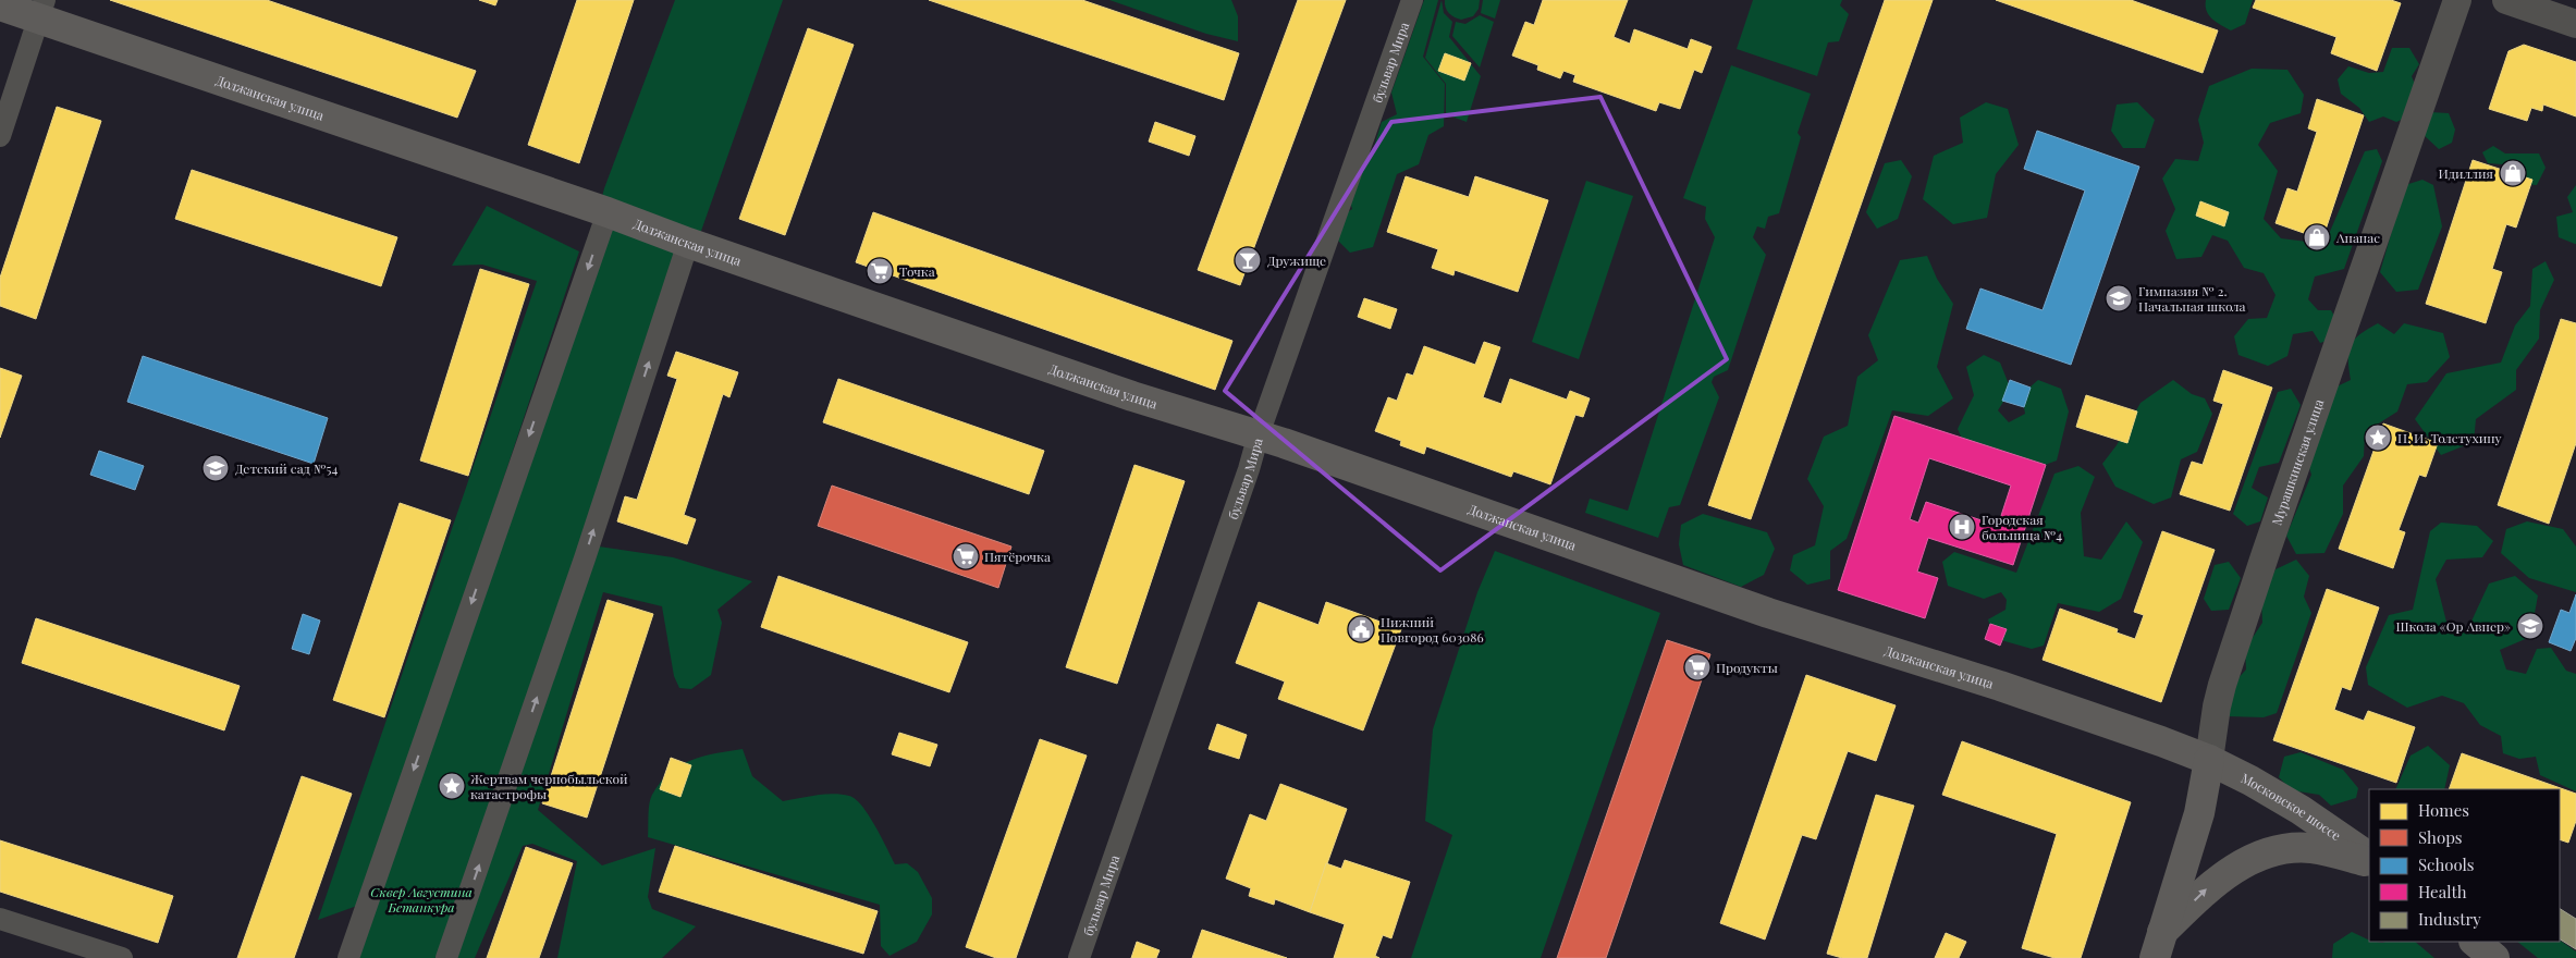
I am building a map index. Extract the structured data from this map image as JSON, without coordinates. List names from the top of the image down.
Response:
{
  "streets": {
    "main road": ["Должанская улица", "Мурашкинская улица", "Московское шоссе"],
    "street": ["бульвар Мира"]
  },
  "crossings": [
    ["бульвар Мира", "Должанская улица"],
    ["Должанская улица", "Мурашкинская улица"],
    ["Должанская улица", "Московское шоссе"],
    ["Мурашкинская улица", "Московское шоссе"]
  ],
  "parks": ["Сквер Августина Бетанкура"],
  "places": {
    "shop": ["Идиллия", "Ананас"],
    "bar": ["Дружище"],
    "supermarket": ["Точка", "Пятёрочка", "Продукты"],
    "school or university": ["Гимназия № 2. Начальная школа", "Детский сад №54", "Школа «Ор Авнер»"],
    "place": ["Н. И. Толстухину", "Жертвам чернобыльской катастрофы"],
    "hospital": ["Городская больница №4"],
    "public building": ["Нижний Новгород 603086"]
  },
  "legend": [
    "Homes",
    "Shops",
    "Schools",
    "Health",
    "Industry"
  ]
}
